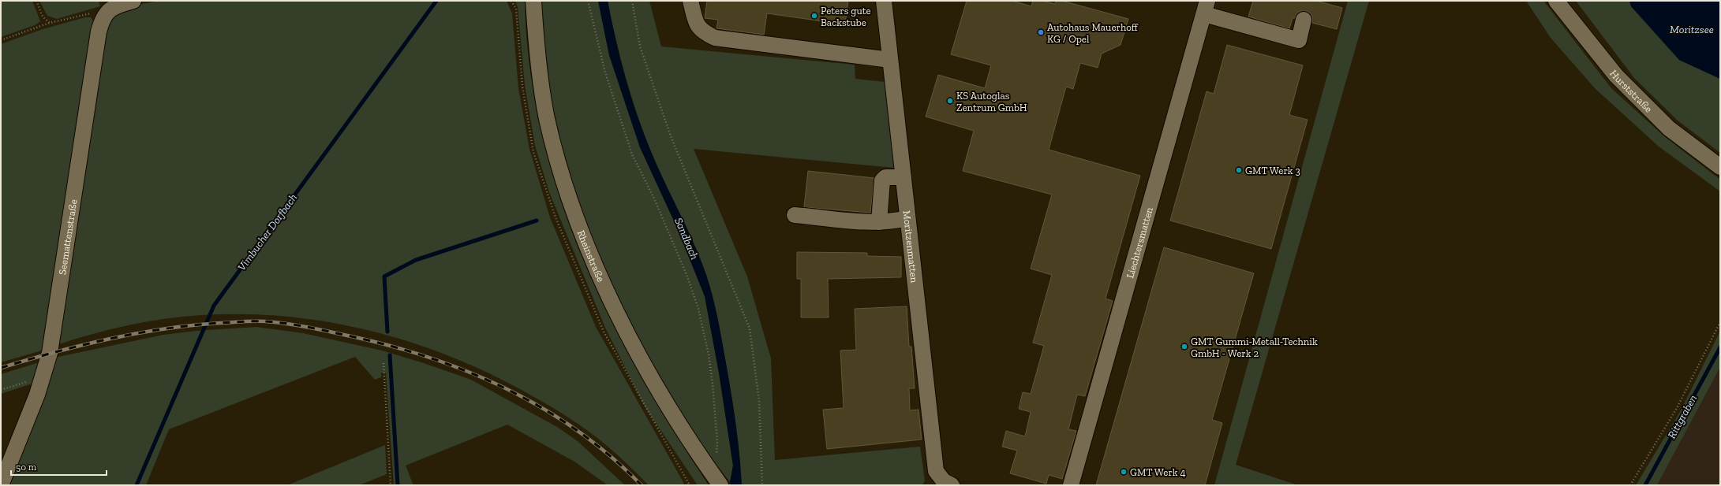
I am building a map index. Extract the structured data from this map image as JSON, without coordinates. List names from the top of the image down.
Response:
{
  "streets": {
    "street": [
      "Hurststraße",
      "Seemattenstraße",
      "Liechtersmatten",
      "Moritzenmatten",
      "Rheinstraße"
    ]
  },
  "water": [
    "Moritzsee",
    "Vimbucher Dorfbach",
    "Sandbach",
    "Rittgraben"
  ],
  "places": [
    "Peters gute Backstube",
    "Autohaus Mauerhoff KG / Opel",
    "KS Autoglas Zentrum GmbH",
    "GMT Werk 3",
    "GMT Gummi-Metall-Technik GmbH - Werk 2",
    "GMT Werk 4"
  ],
  "scale_bar": "50 m"
}
